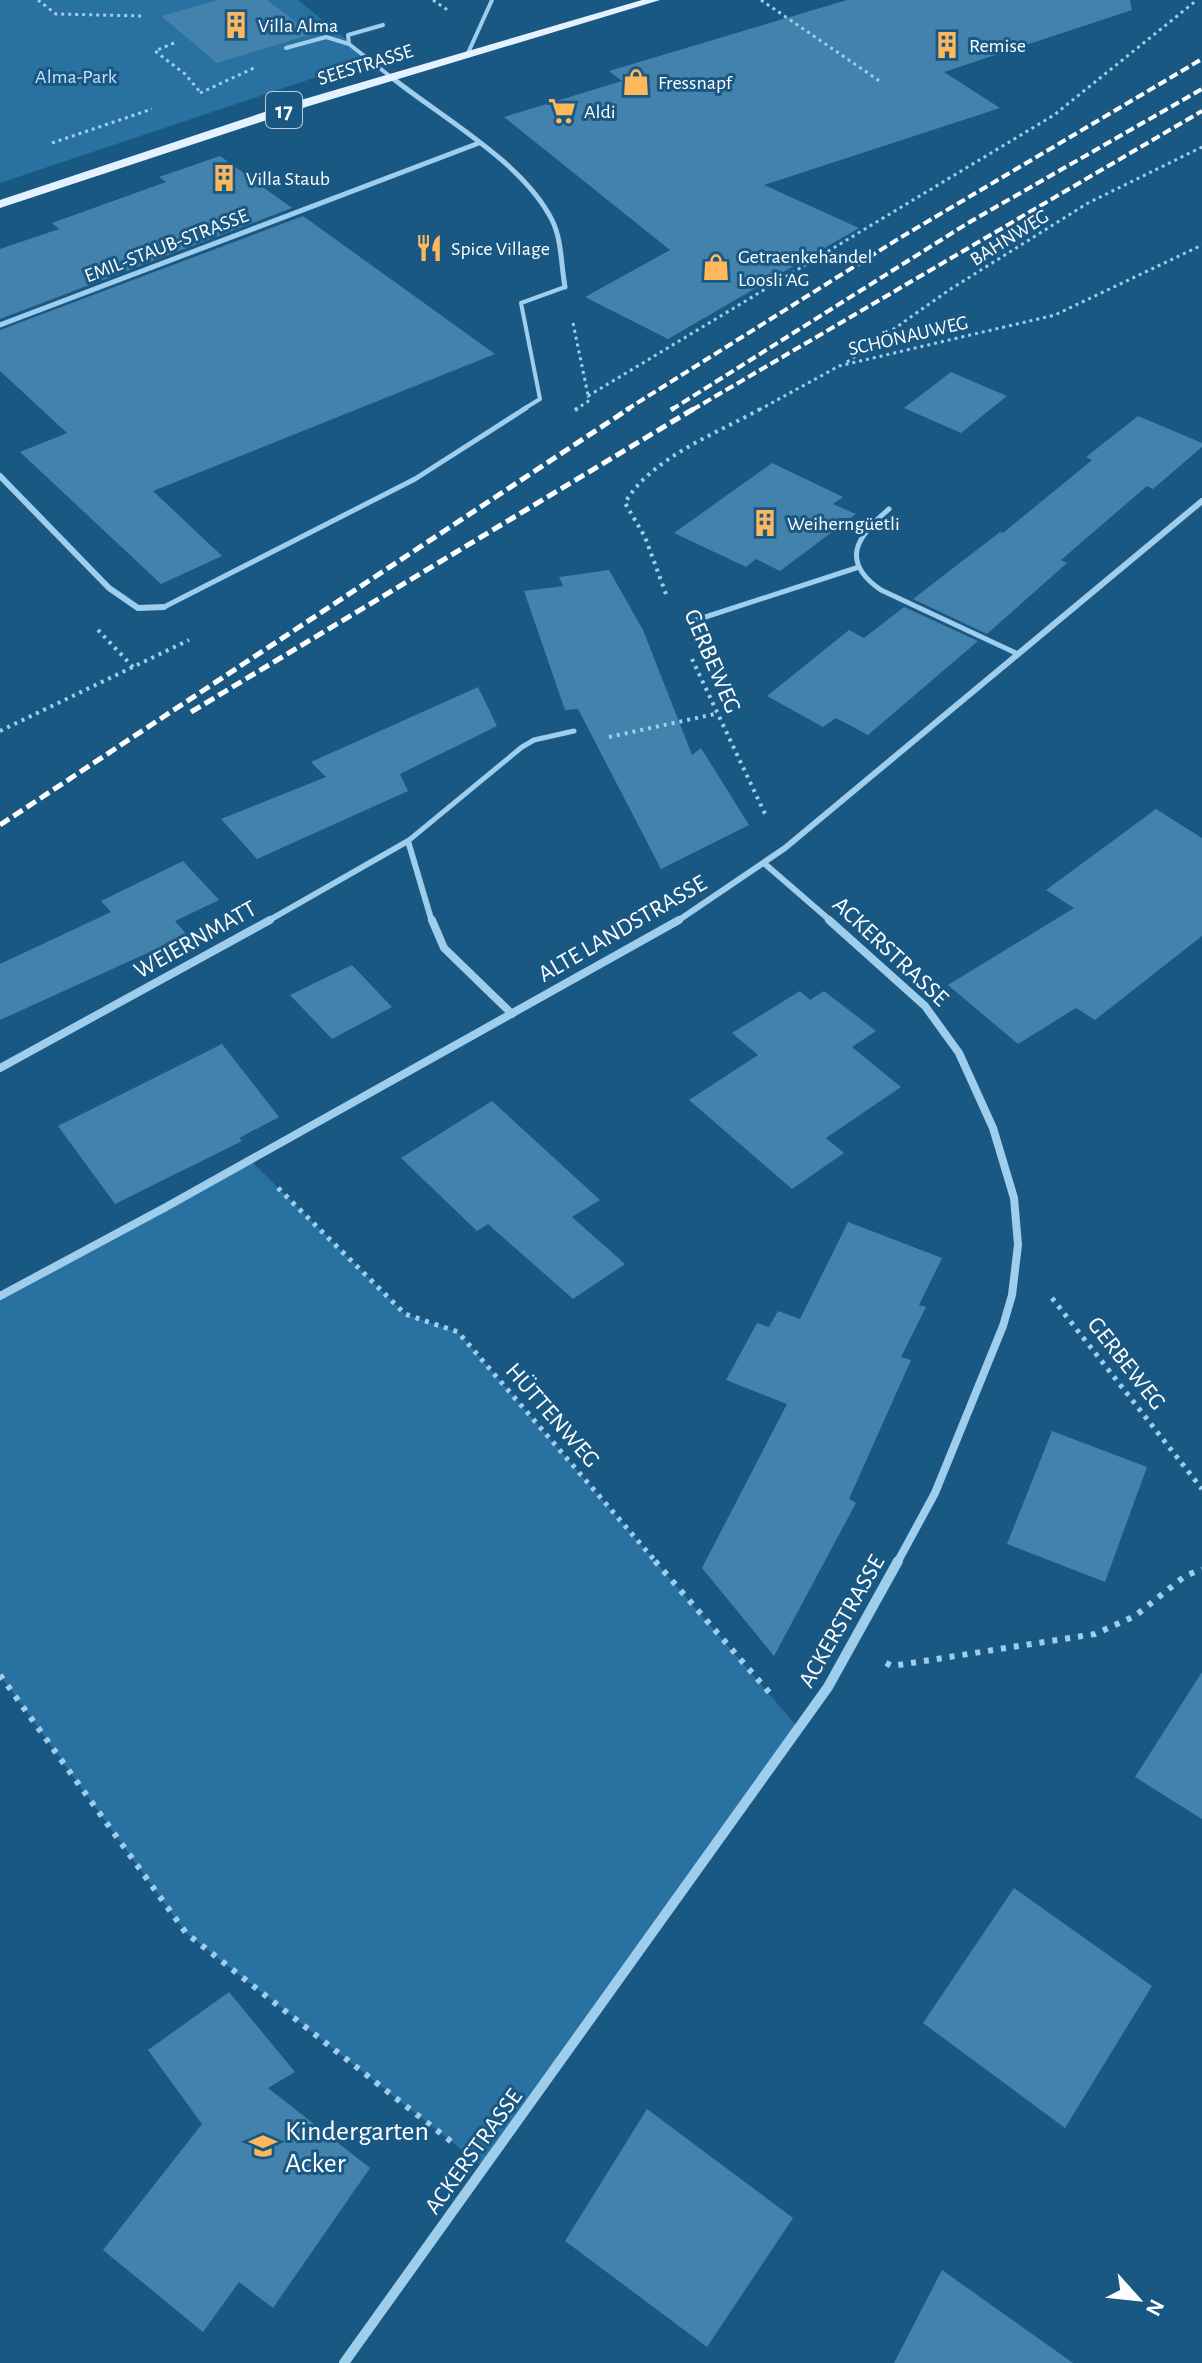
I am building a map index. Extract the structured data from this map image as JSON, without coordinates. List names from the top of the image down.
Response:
{
  "streets": {
    "main road": ["SEESTRASSE", "17"],
    "street": [
      "EMIL-STAUB-STRASSE",
      "ALTE LANDSTRASSE",
      "WEIERNMATT",
      "ACKERSTRASSE"
    ],
    "path": [
      "BAHNWEG",
      "SCHÖNAUWEG",
      "GERBEWEG",
      "HÜTTENWEG"
    ]
  },
  "crossings": [
    ["BAHNWEG", "SCHÖNAUWEG"],
    ["SCHÖNAUWEG", "GERBEWEG"],
    ["GERBEWEG", "ALTE LANDSTRASSE"],
    ["GERBEWEG", "ACKERSTRASSE"],
    ["ALTE LANDSTRASSE", "ACKERSTRASSE"],
    ["ALTE LANDSTRASSE", "HÜTTENWEG"],
    ["ACKERSTRASSE", "HÜTTENWEG"]
  ],
  "parks": ["Alma-Park"],
  "places": {
    "building": [
      "Villa Alma",
      "Remise",
      "Villa Staub",
      "Weiherngüetli"
    ],
    "shop": ["Fressnapf", "Getraenkehandel Loosli AG"],
    "supermarket": ["Aldi"],
    "restaurant": ["Spice Village"],
    "school or university": ["Kindergarten Acker"]
  },
  "north": "bottom right"
}
